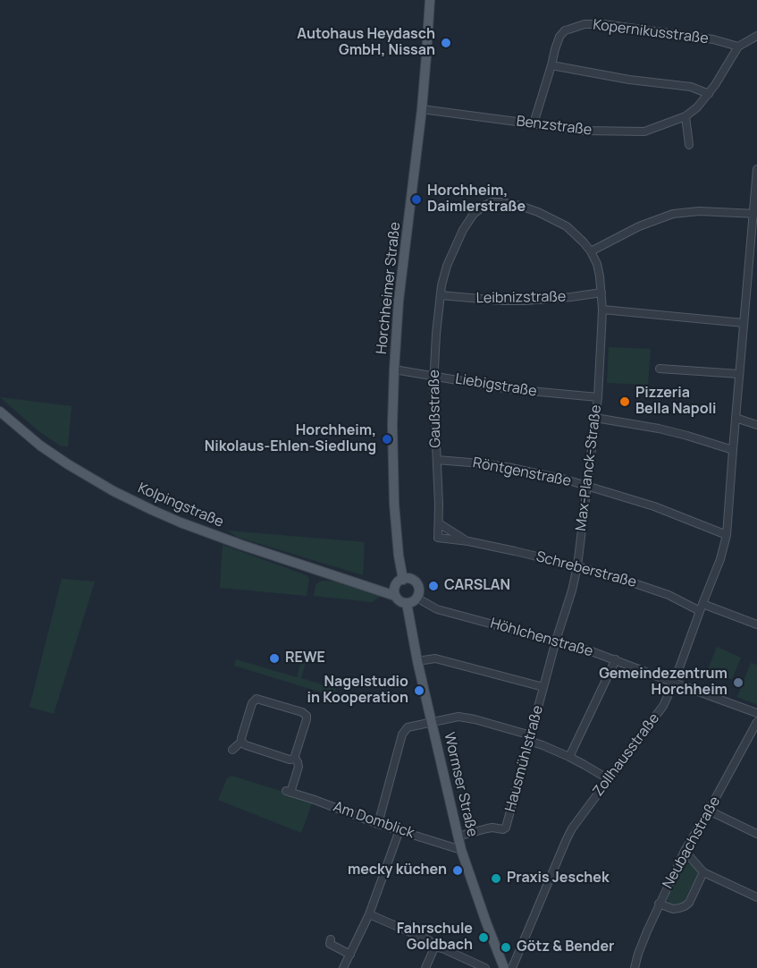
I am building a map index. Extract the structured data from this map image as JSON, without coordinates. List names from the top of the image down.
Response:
{
  "streets": {
    "main road": ["Horchheimer Straße", "Kolpingstraße", "Wormser Straße"],
    "street": [
      "Kopernikusstraße",
      "Benzstraße",
      "Leibnizstraße",
      "Liebigstraße",
      "Gaußstraße",
      "Max-Planck-Straße",
      "Röntgenstraße",
      "Schreberstraße",
      "Höhlchenstraße",
      "Zollhausstraße",
      "Hausmühlstraße",
      "Am Domblick",
      "Neubachstraße"
    ]
  },
  "crossings": [
    ["Kopernikusstraße", "Benzstraße"],
    ["Benzstraße", "Horchheimer Straße"],
    ["Horchheimer Straße", "Liebigstraße"],
    ["Horchheimer Straße", "Kolpingstraße"],
    ["Horchheimer Straße", "Höhlchenstraße"],
    ["Horchheimer Straße", "Wormser Straße"],
    ["Leibnizstraße", "Gaußstraße"],
    ["Leibnizstraße", "Max-Planck-Straße"],
    ["Liebigstraße", "Gaußstraße"],
    ["Liebigstraße", "Max-Planck-Straße"],
    ["Gaußstraße", "Max-Planck-Straße"],
    ["Gaußstraße", "Röntgenstraße"],
    ["Gaußstraße", "Schreberstraße"],
    ["Max-Planck-Straße", "Röntgenstraße"],
    ["Max-Planck-Straße", "Schreberstraße"],
    ["Max-Planck-Straße", "Höhlchenstraße"],
    ["Max-Planck-Straße", "Hausmühlstraße"],
    ["Röntgenstraße", "Zollhausstraße"],
    ["Kolpingstraße", "Höhlchenstraße"],
    ["Kolpingstraße", "Wormser Straße"],
    ["Schreberstraße", "Zollhausstraße"],
    ["Höhlchenstraße", "Zollhausstraße"],
    ["Höhlchenstraße", "Hausmühlstraße"],
    ["Höhlchenstraße", "Wormser Straße"],
    ["Hausmühlstraße", "Wormser Straße"],
    ["Wormser Straße", "Am Domblick"]
  ],
  "places": [
    "Autohaus Heydasch GmbH, Nissan",
    "Horchheim, Daimlerstraße",
    "Pizzeria Bella Napoli",
    "Horchheim, Nikolaus-Ehlen-Siedlung",
    "CARSLAN",
    "REWE",
    "Gemeindezentrum Horchheim",
    "Nagelstudio in Kooperation",
    "mecky küchen",
    "Praxis Jeschek",
    "Fahrschule Goldbach",
    "Götz & Bender"
  ]
}
